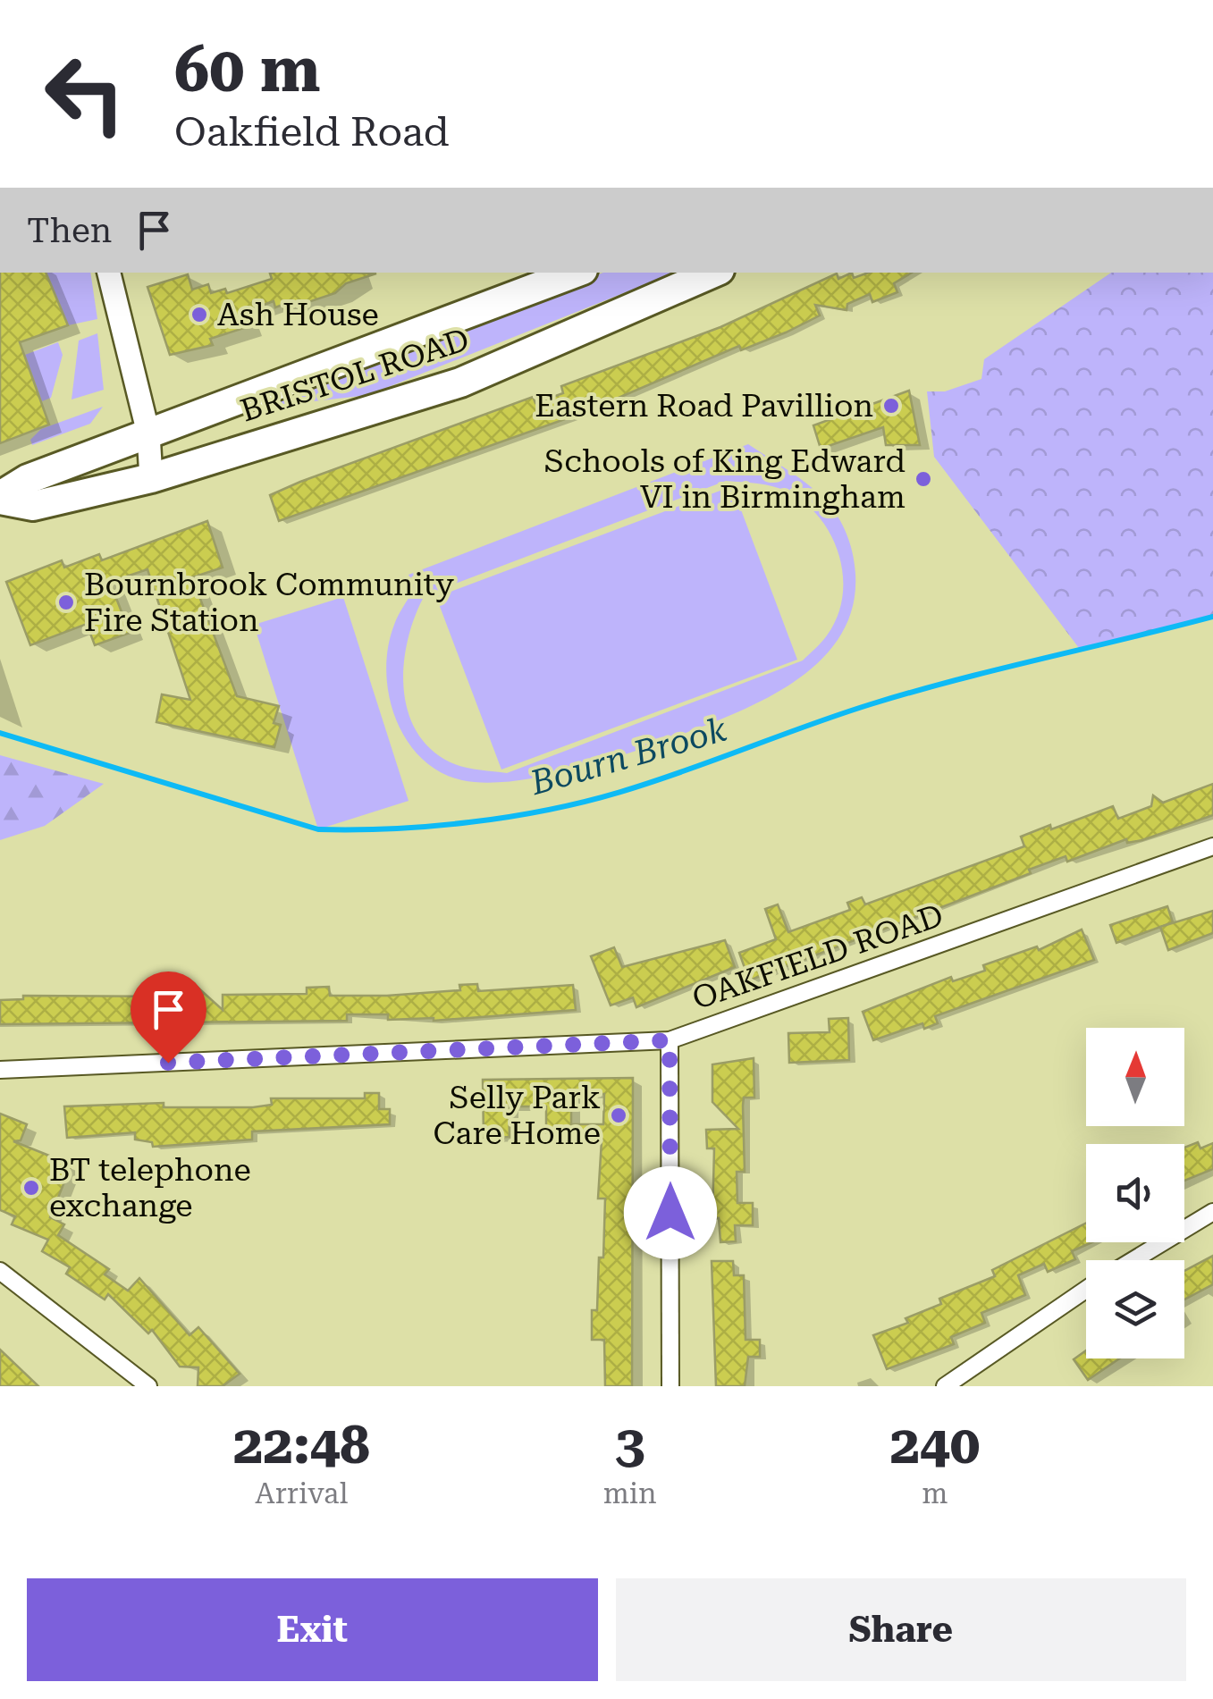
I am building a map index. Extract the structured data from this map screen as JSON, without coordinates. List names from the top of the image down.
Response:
{
  "streets": {
    "highway": ["BRISTOL ROAD"],
    "street": ["OAKFIELD ROAD"]
  },
  "water": ["Bourn Brook"],
  "places": [
    "Ash House",
    "Eastern Road Pavillion",
    "Schools of King Edward VI in Birmingham",
    "Bournbrook Community Fire Station",
    "Selly Park Care Home",
    "BT telephone exchange"
  ],
  "north": "top",
  "page": {
    "turn": ["60 m", "Oakfield Road"],
    "then": "Then",
    "eta": [
      "22:48",
      "Arrival",
      "3",
      "min",
      "240",
      "m"
    ],
    "buttons": ["Exit", "Share"]
  }
}
